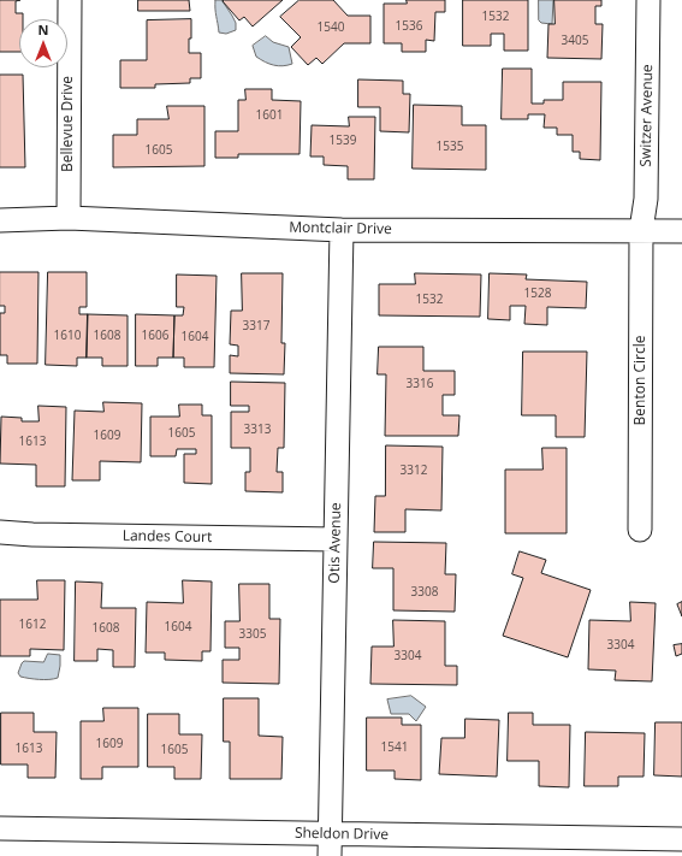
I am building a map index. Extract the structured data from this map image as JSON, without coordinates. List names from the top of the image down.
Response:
{
  "streets": {
    "street": [
      "Switzer Avenue",
      "Bellevue Drive",
      "Montclair Drive",
      "Benton Circle",
      "Landes Court",
      "Otis Avenue",
      "Sheldon Drive"
    ]
  },
  "crossings": [
    ["Switzer Avenue", "Montclair Drive"],
    ["Switzer Avenue", "Benton Circle"],
    ["Bellevue Drive", "Montclair Drive"],
    ["Montclair Drive", "Benton Circle"],
    ["Montclair Drive", "Otis Avenue"],
    ["Landes Court", "Otis Avenue"],
    ["Otis Avenue", "Sheldon Drive"]
  ],
  "house_numbers": [
    "1532",
    "1536",
    "1540",
    "3405",
    "1601",
    "1539",
    "1535",
    "1605",
    "1528",
    "1532",
    "3317",
    "1610",
    "1608",
    "1606",
    "1604",
    "3316",
    "3313",
    "1605",
    "1609",
    "1613",
    "3312",
    "3308",
    "1612",
    "1604",
    "1608",
    "3305",
    "3304",
    "3304",
    "1609",
    "1541",
    "1613",
    "1605"
  ],
  "north": "top"
}
